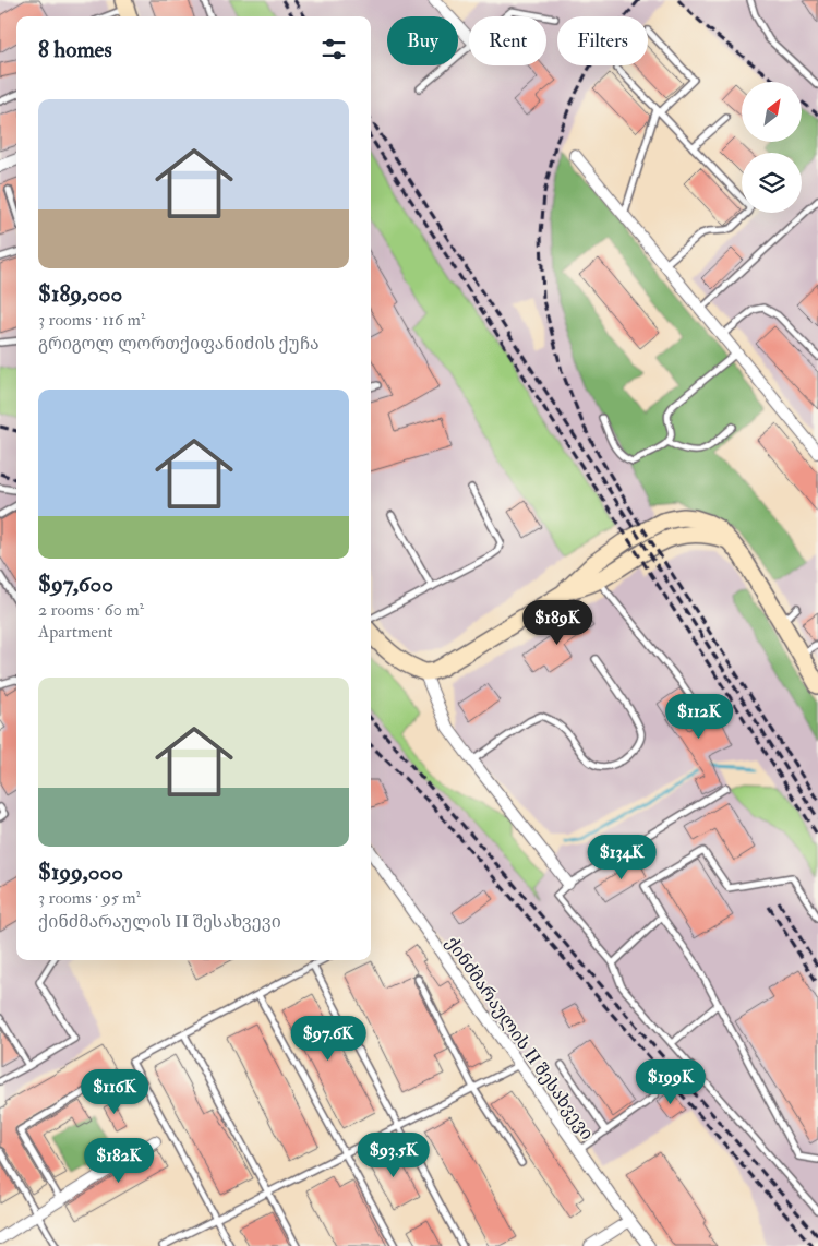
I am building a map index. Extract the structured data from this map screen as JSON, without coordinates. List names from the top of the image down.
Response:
{
  "streets": {
    "street": ["ქინძმარაულის II შესახვევი"]
  },
  "north": "top right",
  "page": {
    "chip": ["Buy", "Rent", "Filters"],
    "heading": "8 homes",
    "list": [
      {
        "name": "$189,000",
        "note": "3 rooms · 116 m² · გრიგოლ ლორთქიფანიძის ქუჩა"
      },
      {
        "name": "$97,600",
        "note": "2 rooms · 60 m² · Apartment"
      },
      {
        "name": "$199,000",
        "note": "3 rooms · 95 m² · ქინძმარაულის II შესახვევი"
      }
    ],
    "price": [
      "$189K",
      "$112K",
      "$134K",
      "$97.6K",
      "$199K",
      "$116K",
      "$93.5K",
      "$182K"
    ]
  }
}
